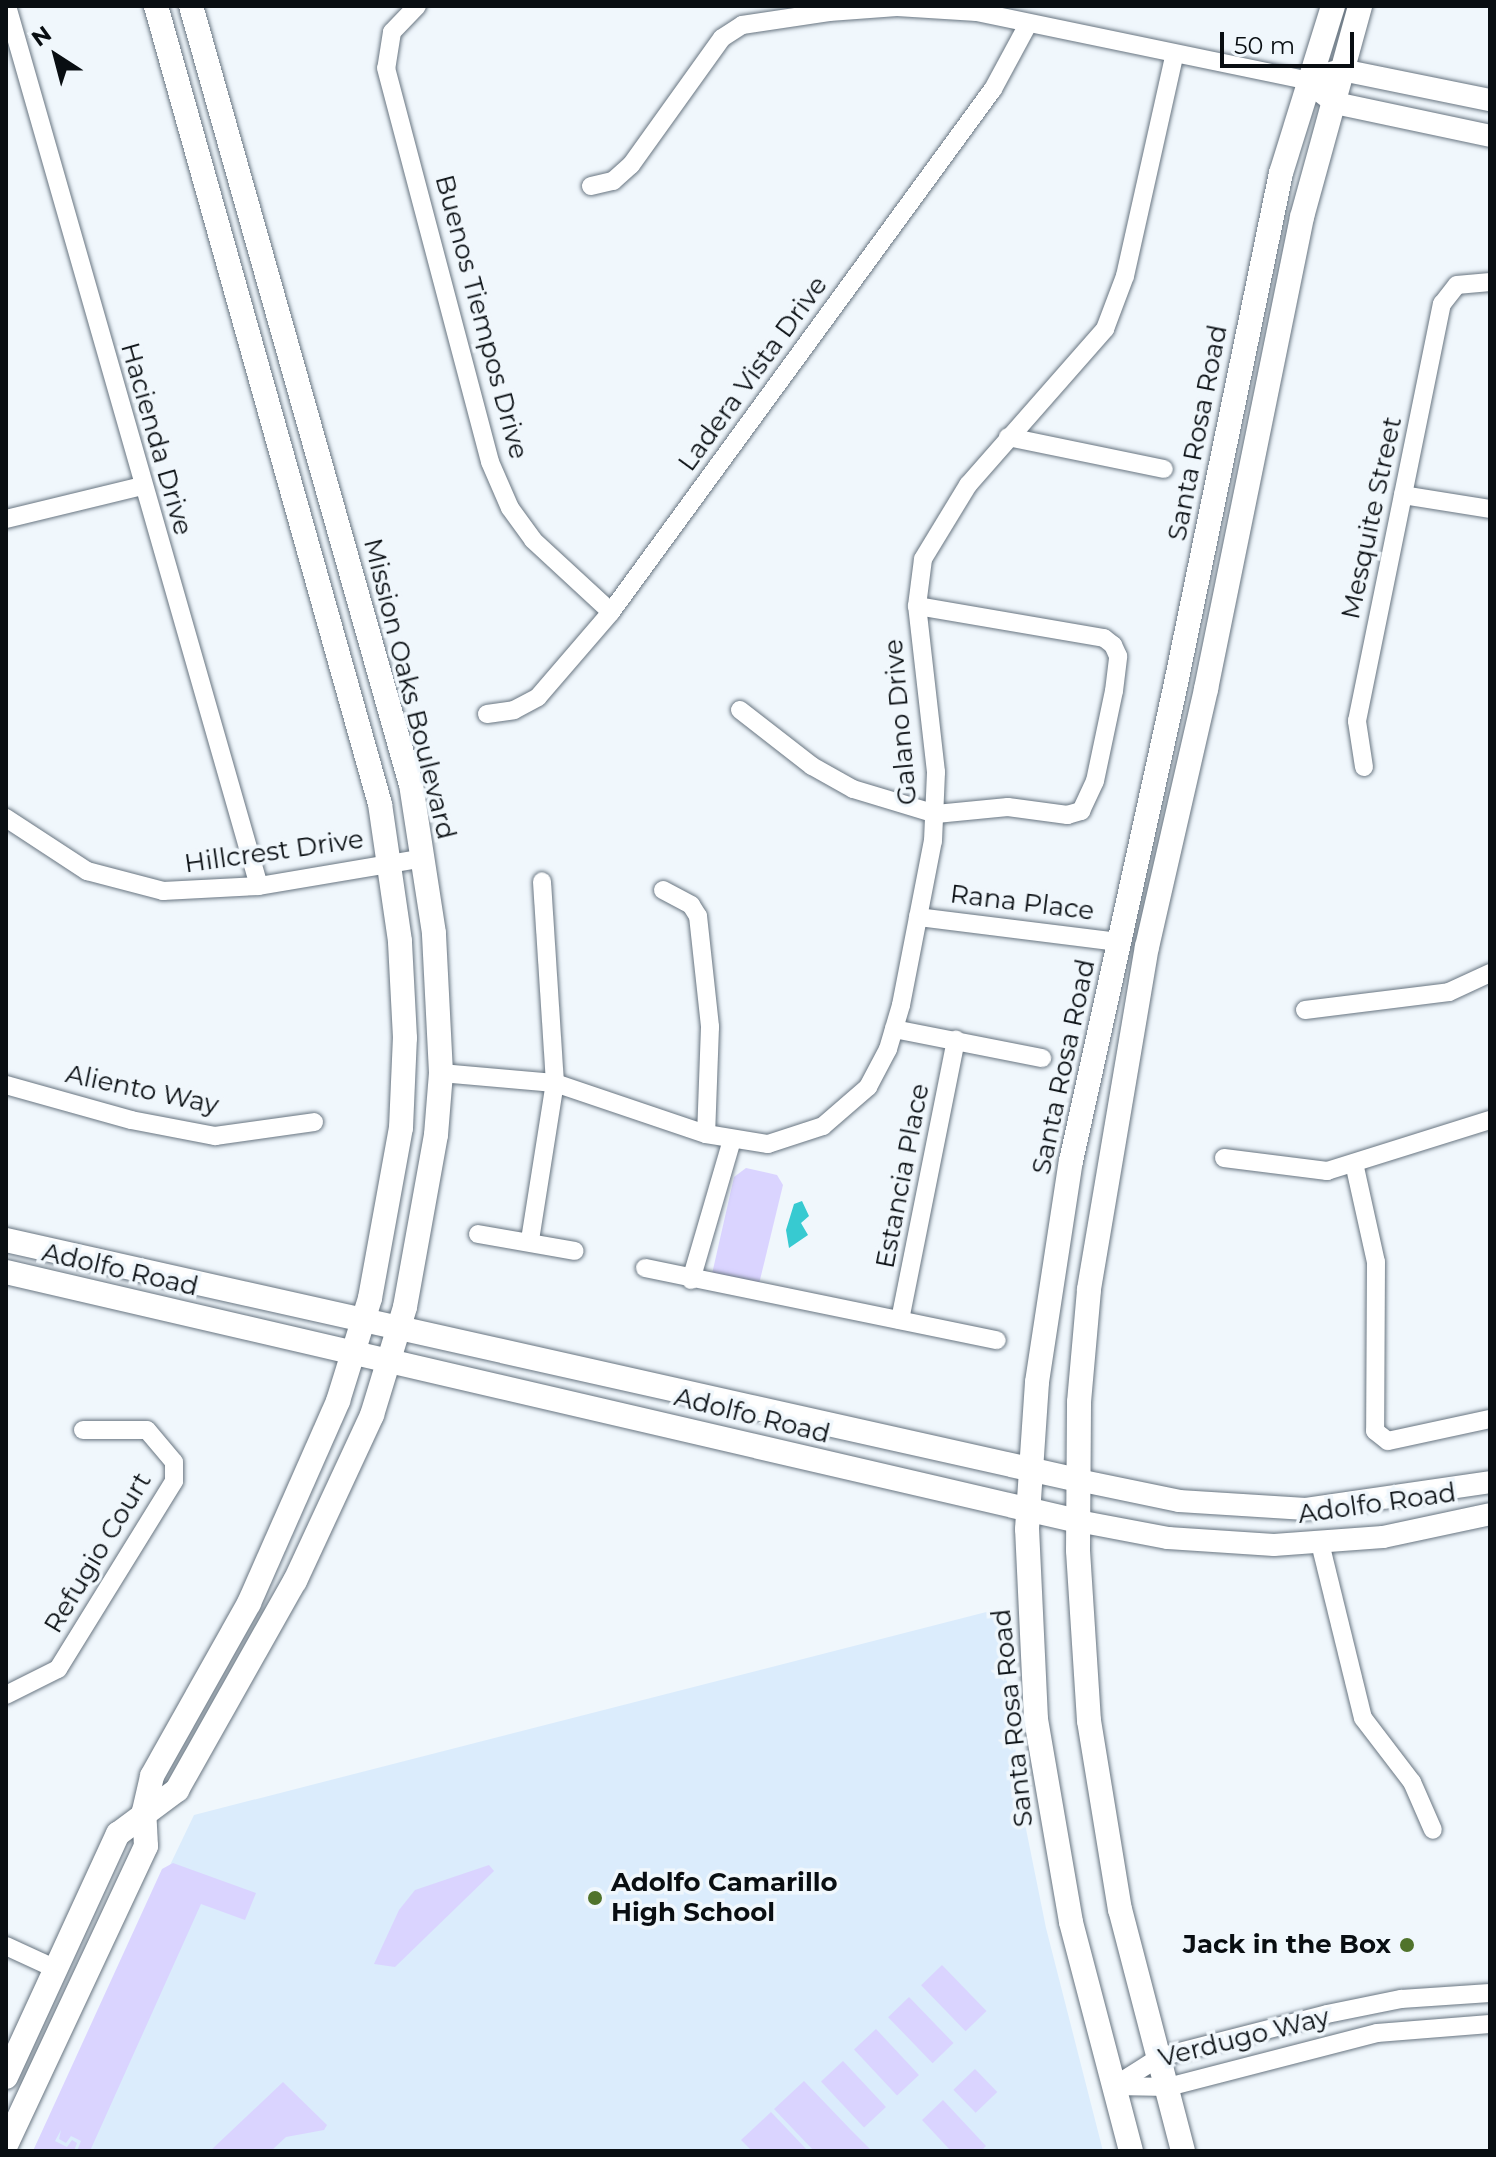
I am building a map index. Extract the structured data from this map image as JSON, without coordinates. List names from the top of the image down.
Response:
{
  "streets": {
    "main road": ["Santa Rosa Road", "Mission Oaks Boulevard", "Adolfo Road"],
    "street": [
      "Buenos Tiempos Drive",
      "Ladera Vista Drive",
      "Hacienda Drive",
      "Mesquite Street",
      "Galano Drive",
      "Hillcrest Drive",
      "Rana Place",
      "Aliento Way",
      "Estancia Place",
      "Refugio Court",
      "Verdugo Way"
    ]
  },
  "crossings": [
    ["Buenos Tiempos Drive", "Ladera Vista Drive"],
    ["Santa Rosa Road", "Rana Place"],
    ["Santa Rosa Road", "Adolfo Road"],
    ["Santa Rosa Road", "Verdugo Way"],
    ["Hacienda Drive", "Hillcrest Drive"],
    ["Mission Oaks Boulevard", "Galano Drive"],
    ["Mission Oaks Boulevard", "Hillcrest Drive"],
    ["Mission Oaks Boulevard", "Adolfo Road"],
    ["Galano Drive", "Rana Place"]
  ],
  "places": ["Adolfo Camarillo High School", "Jack in the Box"],
  "scale_bar": "50 m",
  "north": "top left"
}
